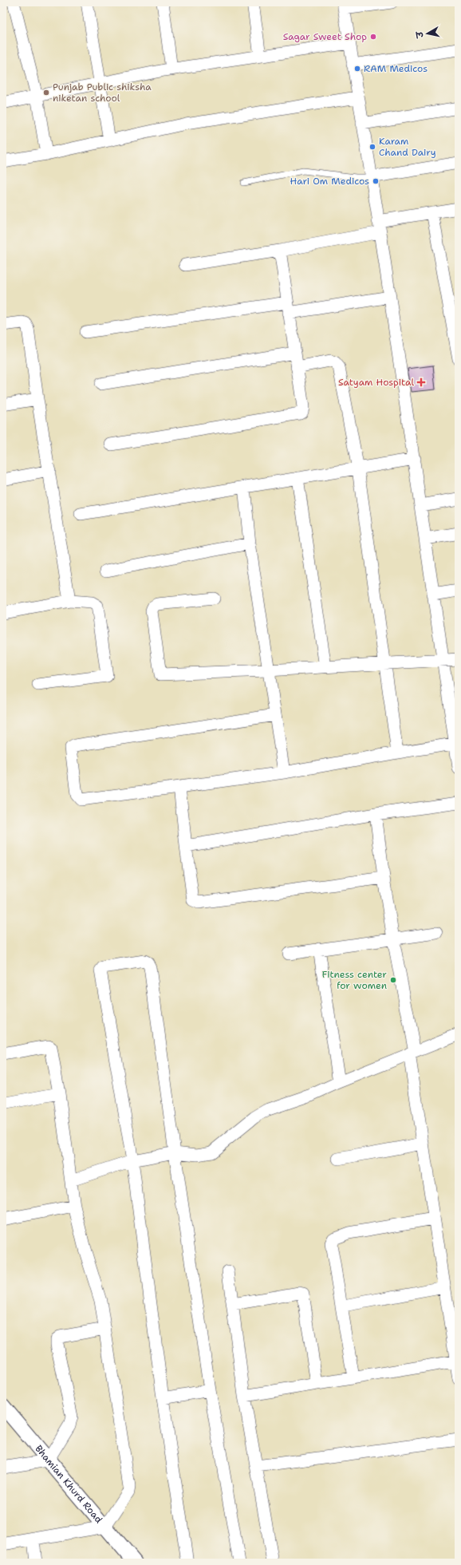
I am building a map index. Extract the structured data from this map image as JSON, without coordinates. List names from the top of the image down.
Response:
{
  "streets": {
    "street": ["Bhamian Khurd Road"]
  },
  "places": {
    "other": [
      "Sagar Sweet Shop",
      "RAM Medicos",
      "Punjab Public shiksha niketan school",
      "Karam Chand Dairy",
      "Hari Om Medicos",
      "Fitness center for women"
    ],
    "health": ["Satyam Hospital"]
  },
  "north": "left"
}
